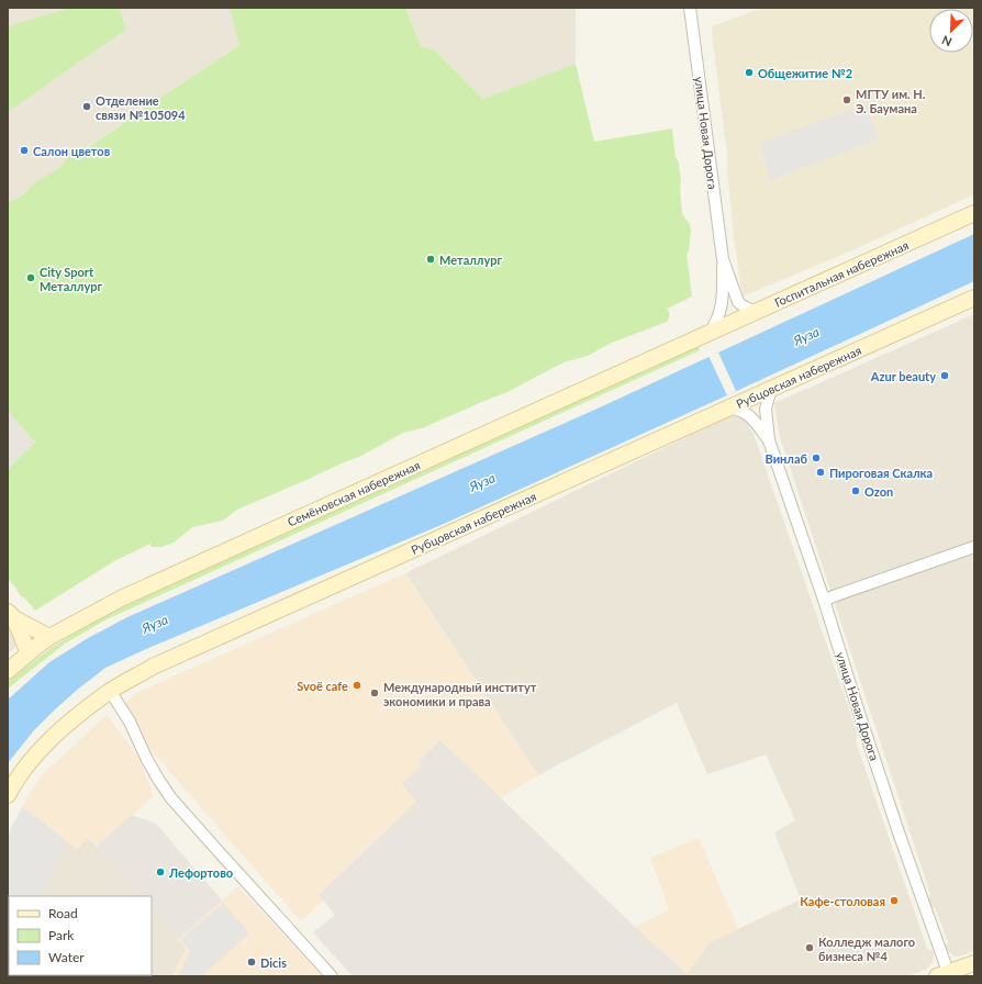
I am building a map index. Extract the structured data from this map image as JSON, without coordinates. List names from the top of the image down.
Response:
{
  "streets": {
    "main road": ["Госпитальная набережная", "Рубцовская набережная", "Семёновская набережная"],
    "street": ["улица Новая Дорога"]
  },
  "crossings": [
    ["улица Новая Дорога", "Госпитальная набережная"],
    ["улица Новая Дорога", "Рубцовская набережная"],
    ["улица Новая Дорога", "Семёновская набережная"],
    ["Госпитальная набережная", "Семёновская набережная"]
  ],
  "water": ["Яуза"],
  "places": [
    "Общежитие №2",
    "МГТУ им. Н. Э. Баумана",
    "Отделение связи №105094",
    "Салон цветов",
    "Металлург",
    "City Sport Металлург",
    "Azur beauty",
    "Винлаб",
    "Пироговая Скалка",
    "Ozon",
    "Svoё cafe",
    "Международный институт экономики и права",
    "Лефортово",
    "Кафе-столовая",
    "Колледж малого бизнеса №4",
    "Dicis"
  ],
  "legend": ["Road", "Park", "Water"],
  "north": "bottom left"
}
